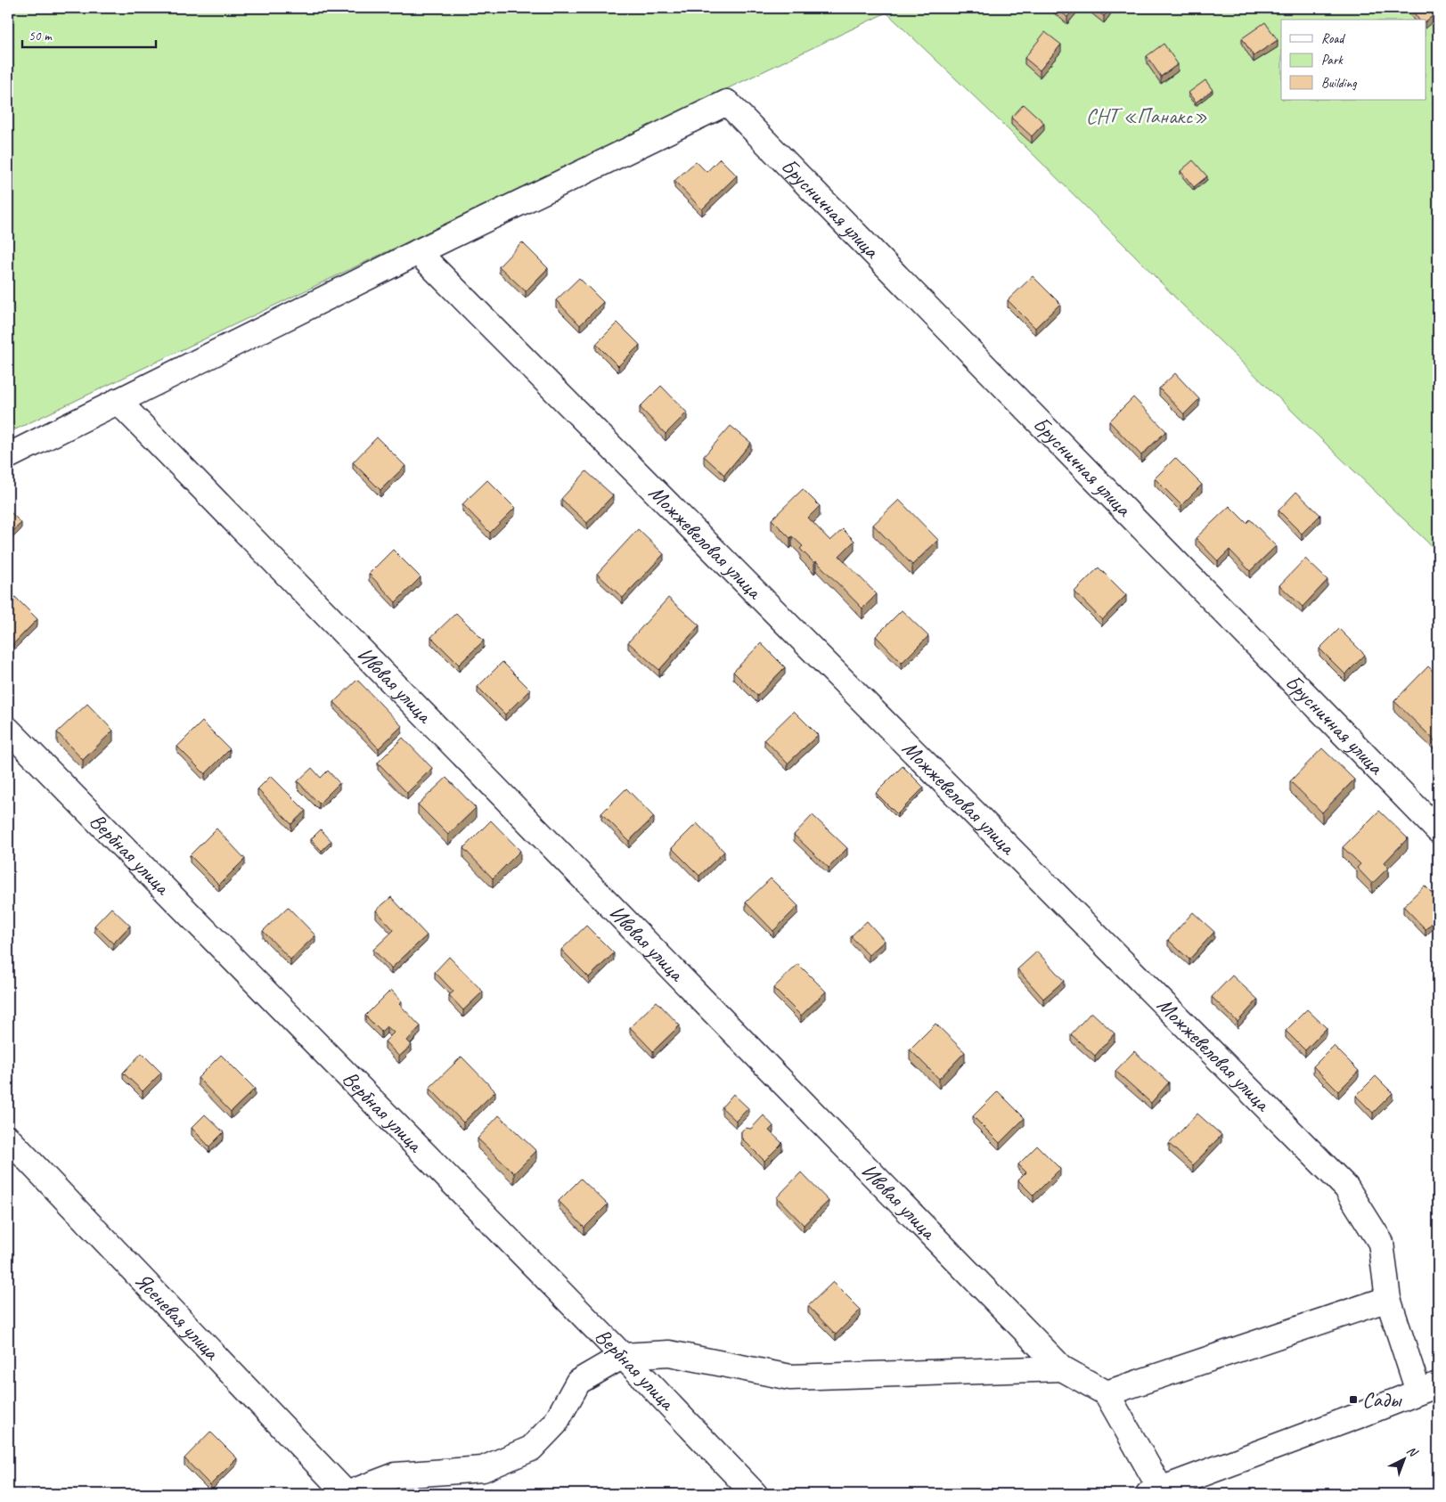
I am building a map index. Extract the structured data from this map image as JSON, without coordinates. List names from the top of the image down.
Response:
{
  "streets": {
    "street": [
      "Брусничная улица",
      "Можжевеловая улица",
      "Ивовая улица",
      "Вербная улица",
      "Ясеневая улица"
    ]
  },
  "crossings": [
    ["Брусничная улица", "Можжевеловая улица"]
  ],
  "parks": ["СНТ «Панакс»"],
  "places": {
    "transit": ["Сады"]
  },
  "legend": ["Road", "Park", "Building"],
  "scale_bar": "50 m",
  "north": "top right"
}
